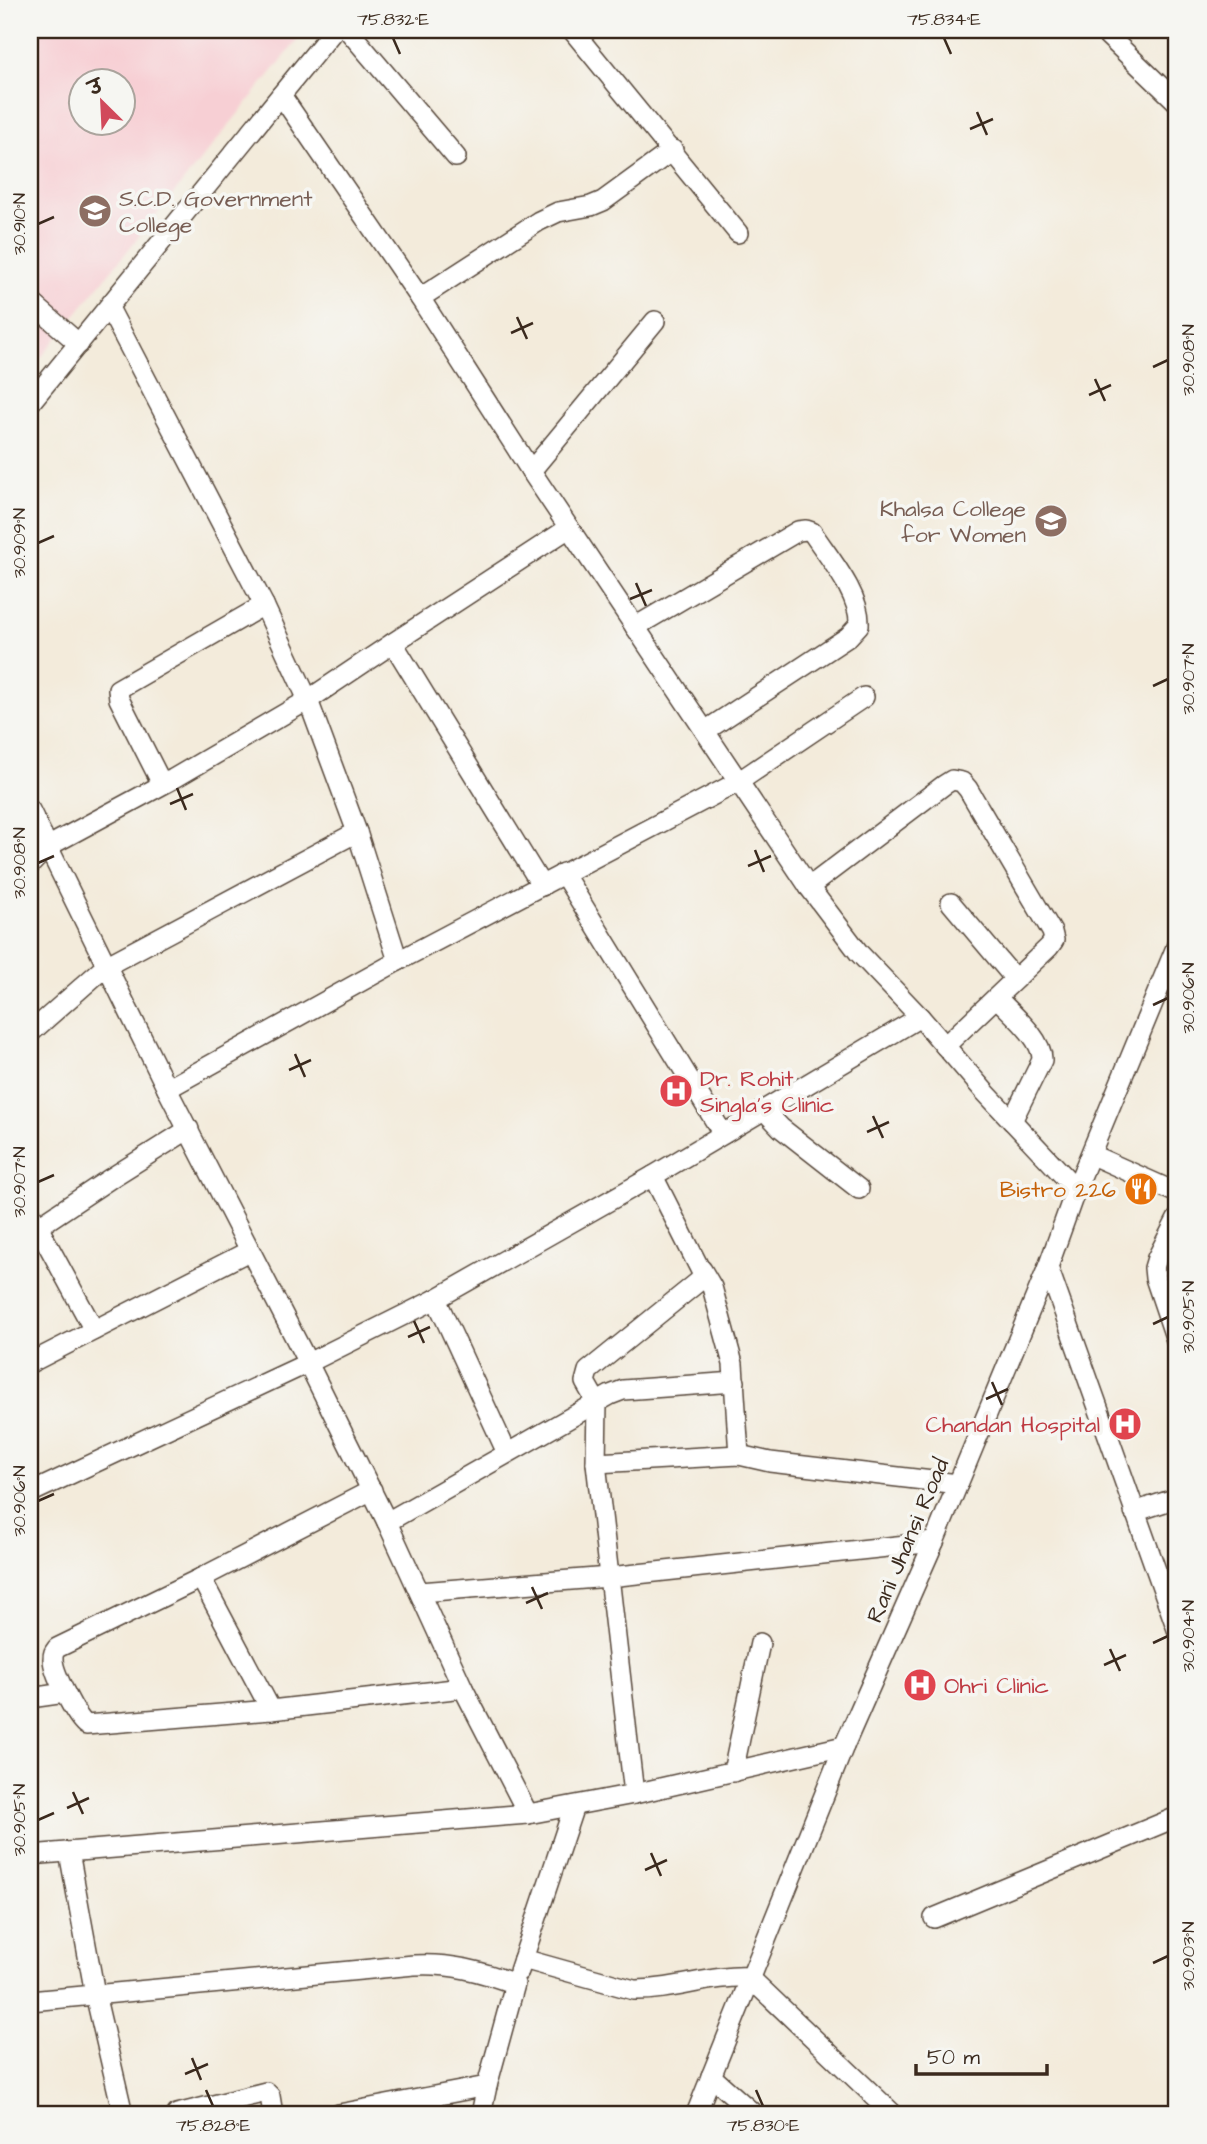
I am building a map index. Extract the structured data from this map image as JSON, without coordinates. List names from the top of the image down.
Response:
{
  "streets": {
    "street": ["Rani Jhansi Road"]
  },
  "places": {
    "school or university": ["S.C.D. Government College", "Khalsa College for Women"],
    "hospital": ["Dr. Rohit Singla's Clinic", "Chandan Hospital", "Ohri Clinic"],
    "restaurant": ["Bistro 226"]
  },
  "scale_bar": "50 m",
  "north": "top left",
  "coordinates": [
    "75.832°E",
    "75.834°E",
    "30.910°N",
    "30.908°N",
    "30.909°N",
    "30.907°N",
    "30.906°N",
    "30.905°N",
    "30.904°N",
    "30.903°N",
    "75.828°E",
    "75.830°E"
  ]
}
